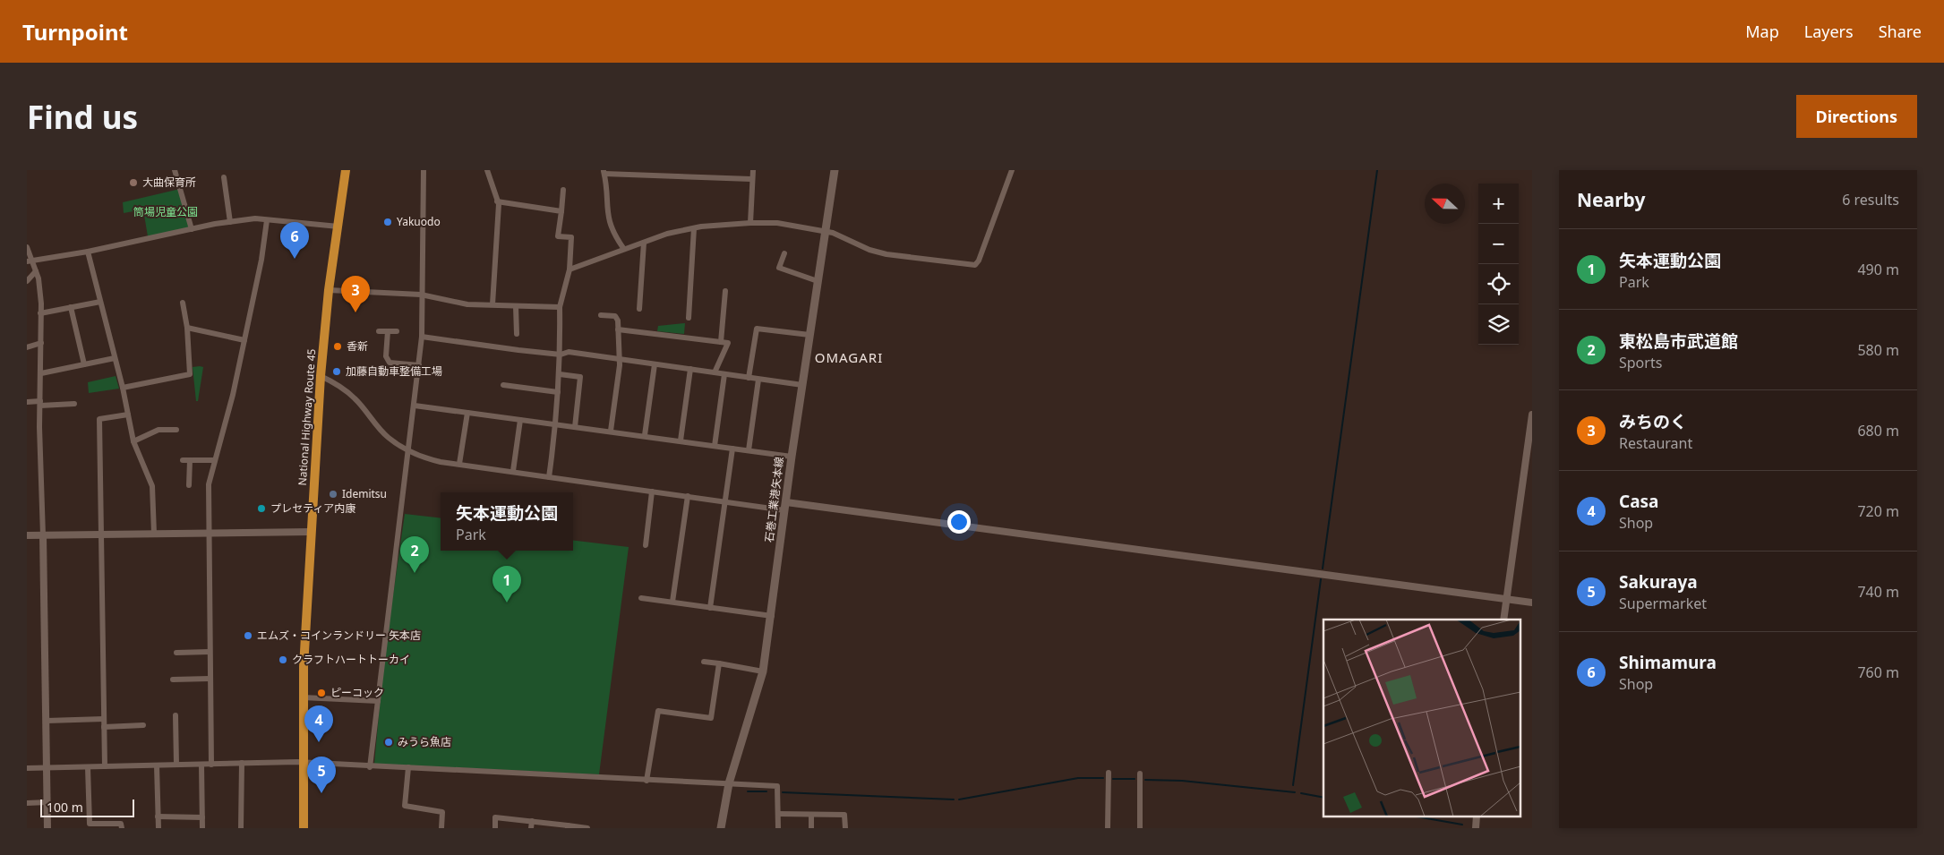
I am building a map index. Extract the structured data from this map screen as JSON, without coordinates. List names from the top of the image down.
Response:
{
  "streets": {
    "highway": ["National Highway Route 45"],
    "main road": ["石巻工業港矢本線"]
  },
  "districts": ["OMAGARI"],
  "parks": ["筒場児童公園"],
  "places": [
    "大曲保育所",
    "Yakuodo",
    "香新",
    "加藤自動車整備工場",
    "Idemitsu",
    "プレセティア内康",
    "エムズ・コインランドリー 矢本店",
    "クラフトハートトーカイ",
    "ピーコック",
    "みうら魚店"
  ],
  "scale_bar": "100 m",
  "north": "left",
  "page": {
    "header": "Turnpoint",
    "nav": ["Map", "Layers", "Share"],
    "buttons": "Directions",
    "title": "Find us",
    "heading": ["Nearby", "6 results"],
    "map_buttons": ["+", "−"],
    "pins": [
      "6",
      "3",
      "2",
      "1",
      "4",
      "5"
    ],
    "list": [
      {
        "mark": "1",
        "name": "矢本運動公園",
        "note": "Park",
        "value": "490 m"
      },
      {
        "mark": "2",
        "name": "東松島市武道館",
        "note": "Sports",
        "value": "580 m"
      },
      {
        "mark": "3",
        "name": "みちのく",
        "note": "Restaurant",
        "value": "680 m"
      },
      {
        "mark": "4",
        "name": "Casa",
        "note": "Shop",
        "value": "720 m"
      },
      {
        "mark": "5",
        "name": "Sakuraya",
        "note": "Supermarket",
        "value": "740 m"
      },
      {
        "mark": "6",
        "name": "Shimamura",
        "note": "Shop",
        "value": "760 m"
      }
    ],
    "popup": ["矢本運動公園", "Park"],
    "scale": "100 m"
  }
}
